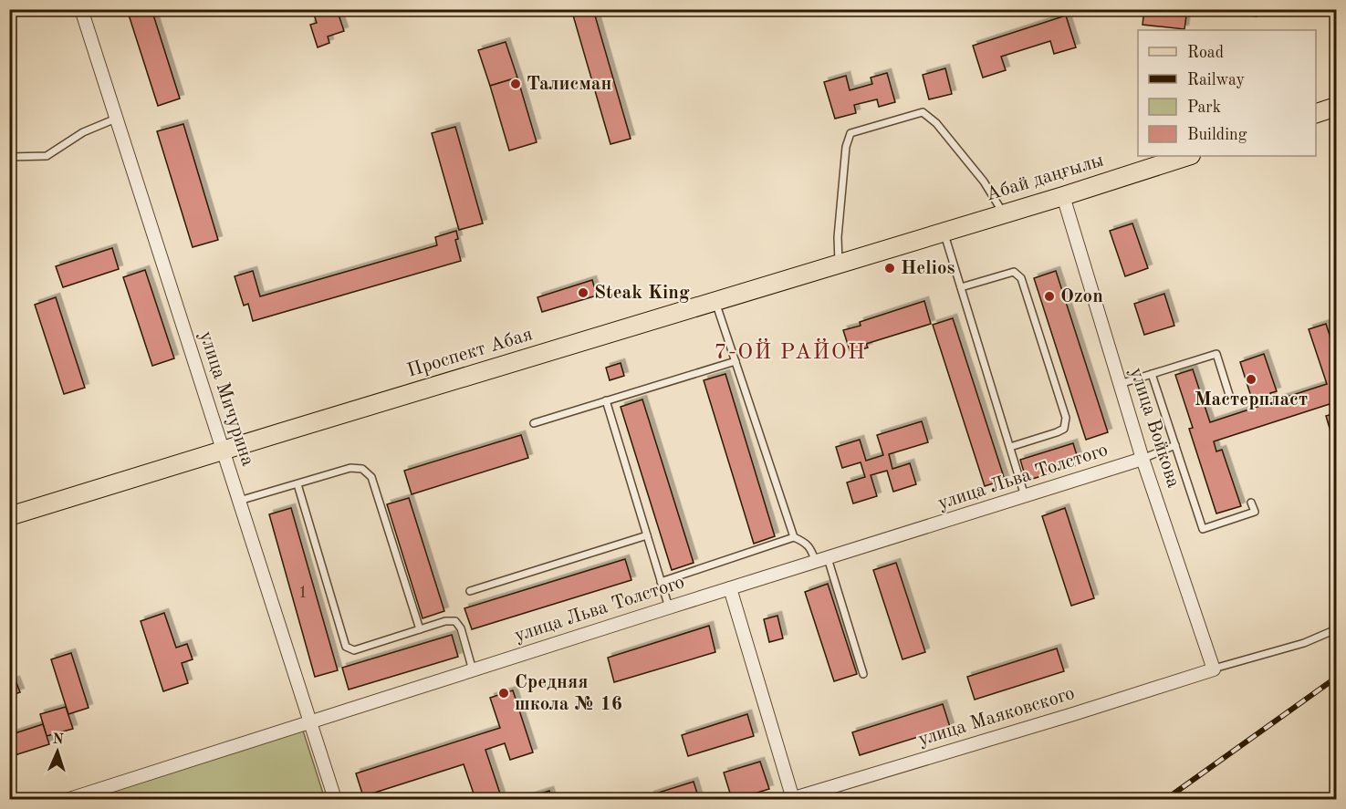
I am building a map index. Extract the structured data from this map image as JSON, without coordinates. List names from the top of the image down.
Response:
{
  "streets": {
    "main road": ["Абай даңғылы", "Проспект Абая"],
    "street": [
      "улица Мичурина",
      "улица Войкова",
      "улица Льва Толстого",
      "улица Маяковского"
    ]
  },
  "crossings": [
    ["Абай даңғылы", "Проспект Абая"],
    ["Абай даңғылы", "улица Войкова"],
    ["Проспект Абая", "улица Мичурина"],
    ["улица Мичурина", "улица Льва Толстого"],
    ["улица Войкова", "улица Льва Толстого"],
    ["улица Войкова", "улица Маяковского"]
  ],
  "districts": ["7-ОЙ РАЙОН"],
  "places": [
    "Талисман",
    "Helios",
    "Steak King",
    "Ozon",
    "Мастерпласт",
    "Средняя школа № 16"
  ],
  "house_numbers": ["1"],
  "legend": [
    "Road",
    "Railway",
    "Park",
    "Building"
  ],
  "north": "top"
}
